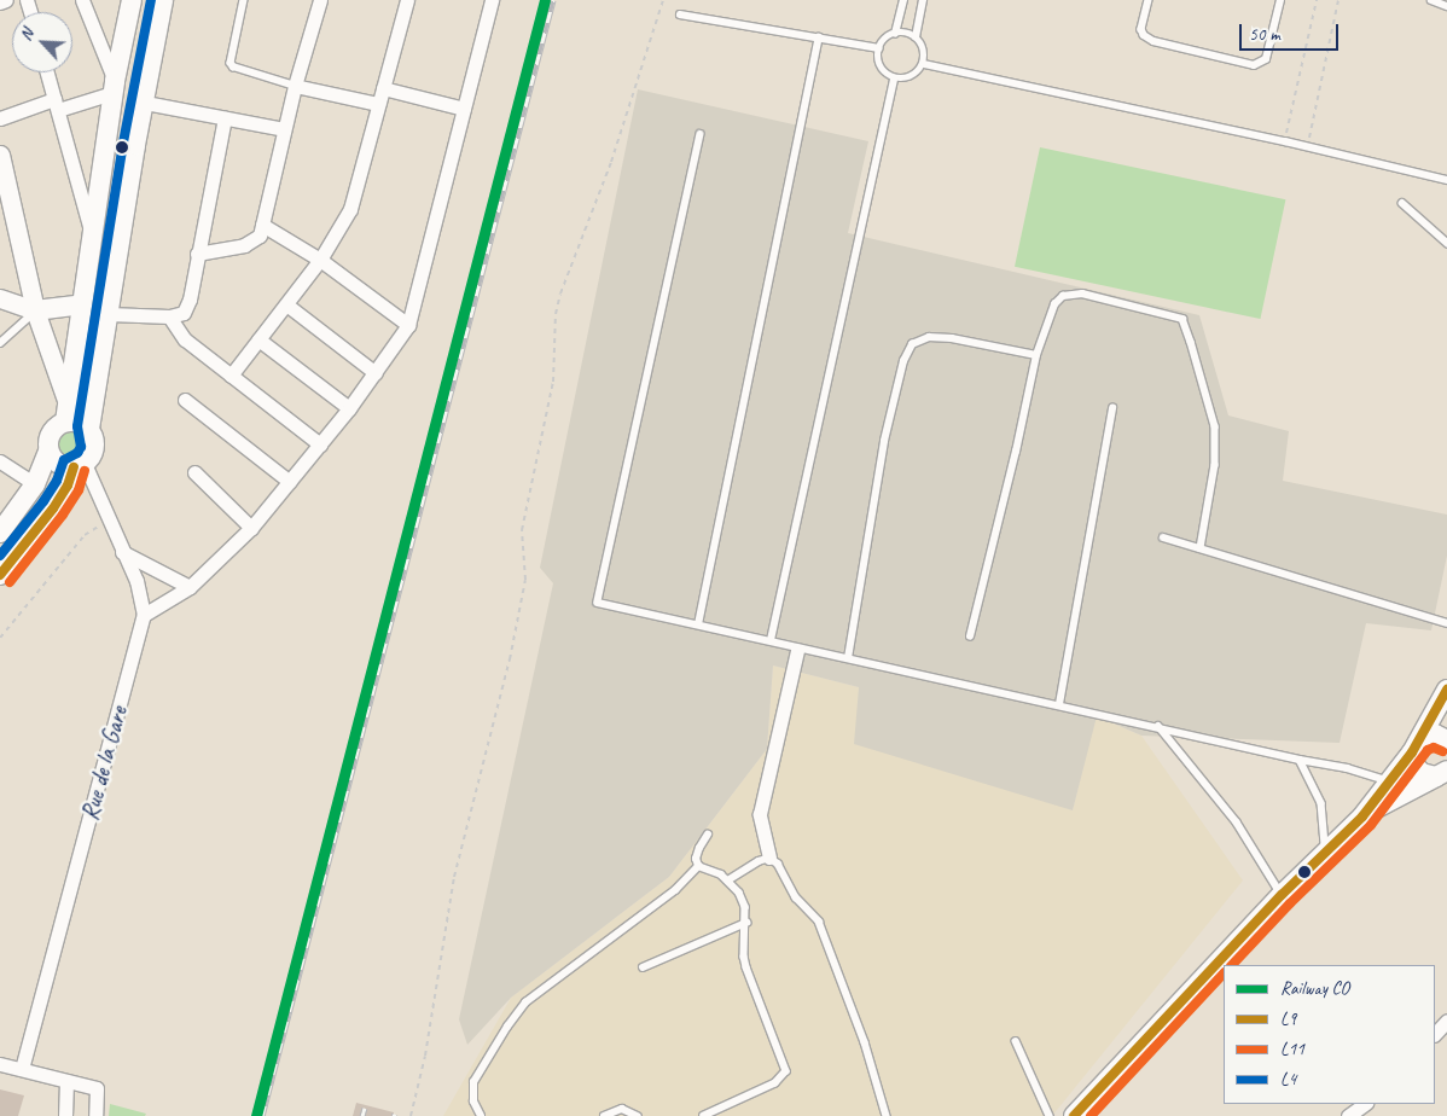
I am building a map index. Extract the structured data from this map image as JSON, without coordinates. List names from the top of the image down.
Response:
{
  "streets": {
    "street": ["Rue de la Gare"]
  },
  "lines": [
    "rail line CO",
    "transit line L4",
    "transit line L9",
    "transit line L11"
  ],
  "legend": [
    "Railway CO",
    "L9",
    "L11",
    "L4"
  ],
  "scale_bar": "50 m",
  "north": "top left"
}
